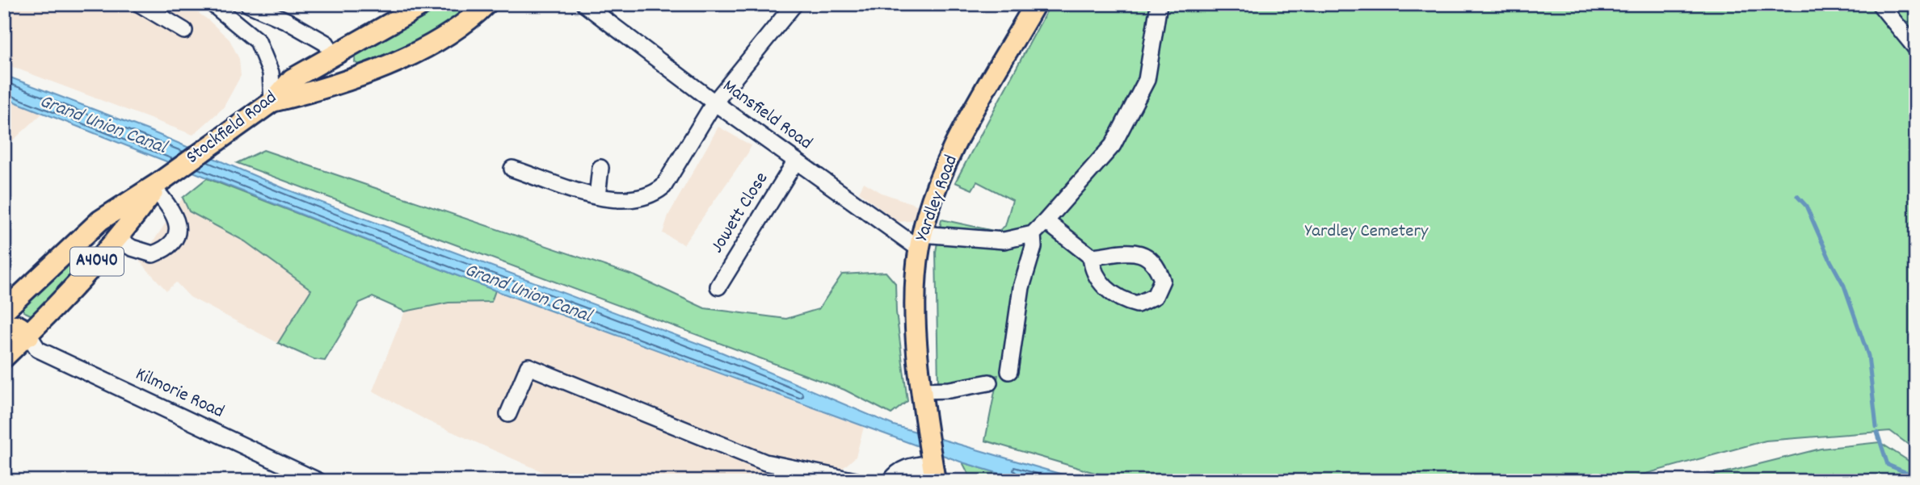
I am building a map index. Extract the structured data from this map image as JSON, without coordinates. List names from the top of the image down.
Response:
{
  "streets": {
    "main road": ["Stockfield Road", "Yardley Road", "A4040"],
    "street": ["Mansfield Road", "Jowett Close", "Kilmorie Road"]
  },
  "crossings": [
    ["Mansfield Road", "Yardley Road"],
    ["Mansfield Road", "Jowett Close"],
    ["Stockfield Road", "A4040"],
    ["Stockfield Road", "Kilmorie Road"]
  ],
  "water": ["Grand Union Canal"],
  "parks": ["Yardley Cemetery"]
}
